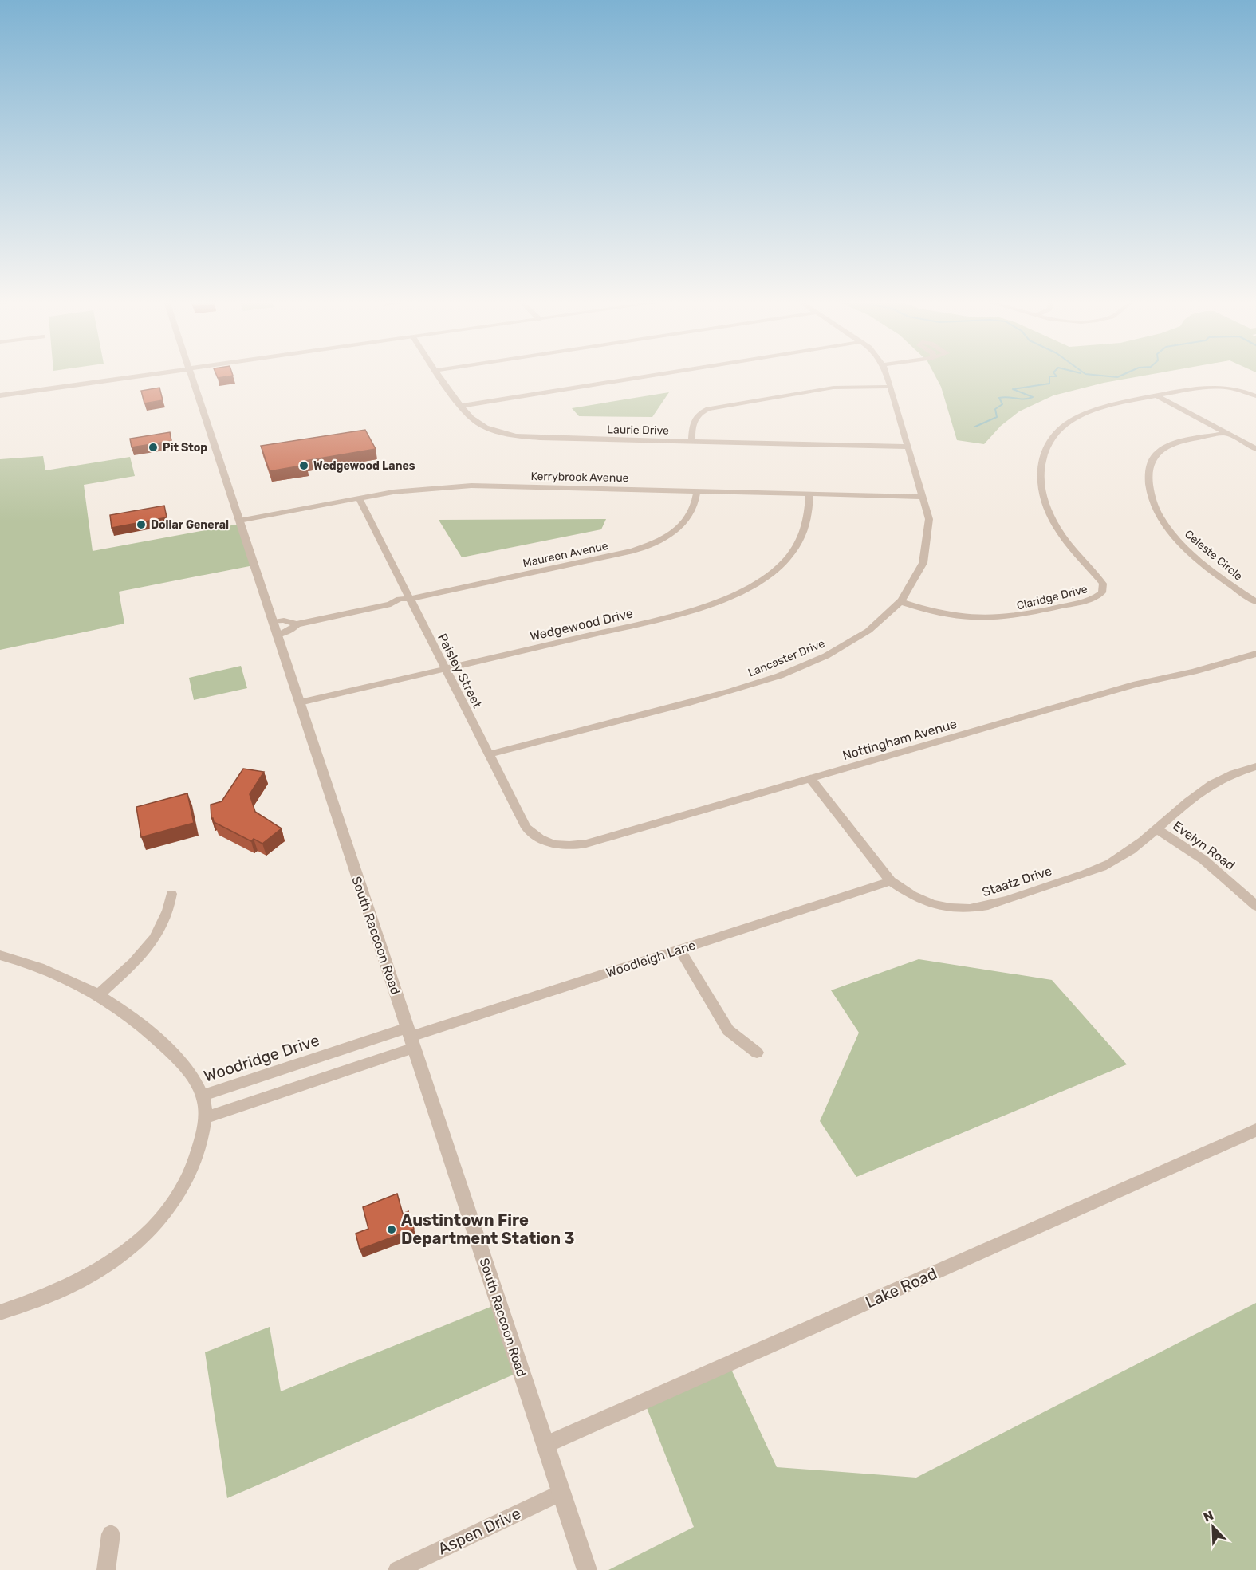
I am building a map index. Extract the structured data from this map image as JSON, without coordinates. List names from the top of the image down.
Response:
{
  "streets": {
    "street": [
      "Laurie Drive",
      "Kerrybrook Avenue",
      "Maureen Avenue",
      "Celeste Circle",
      "Claridge Drive",
      "Wedgewood Drive",
      "Lancaster Drive",
      "Paisley Street",
      "Nottingham Avenue",
      "Evelyn Road",
      "Staatz Drive",
      "South Raccoon Road",
      "Woodleigh Lane",
      "Woodridge Drive",
      "Lake Road",
      "Aspen Drive"
    ]
  },
  "crossings": [
    ["Laurie Drive", "Lancaster Drive"],
    ["Kerrybrook Avenue", "Maureen Avenue"],
    ["Kerrybrook Avenue", "Wedgewood Drive"],
    ["Kerrybrook Avenue", "Lancaster Drive"],
    ["Kerrybrook Avenue", "Paisley Street"],
    ["Kerrybrook Avenue", "South Raccoon Road"],
    ["Maureen Avenue", "Paisley Street"],
    ["Claridge Drive", "Lancaster Drive"],
    ["Wedgewood Drive", "Paisley Street"],
    ["Wedgewood Drive", "South Raccoon Road"],
    ["Lancaster Drive", "Paisley Street"],
    ["Paisley Street", "Nottingham Avenue"],
    ["Nottingham Avenue", "Staatz Drive"],
    ["Evelyn Road", "Staatz Drive"],
    ["Staatz Drive", "Woodleigh Lane"],
    ["South Raccoon Road", "Woodleigh Lane"],
    ["South Raccoon Road", "Woodridge Drive"],
    ["South Raccoon Road", "Lake Road"],
    ["South Raccoon Road", "Aspen Drive"],
    ["Woodleigh Lane", "Woodridge Drive"]
  ],
  "places": [
    "Pit Stop",
    "Wedgewood Lanes",
    "Dollar General",
    "Austintown Fire Department Station 3"
  ],
  "north": "top left"
}
